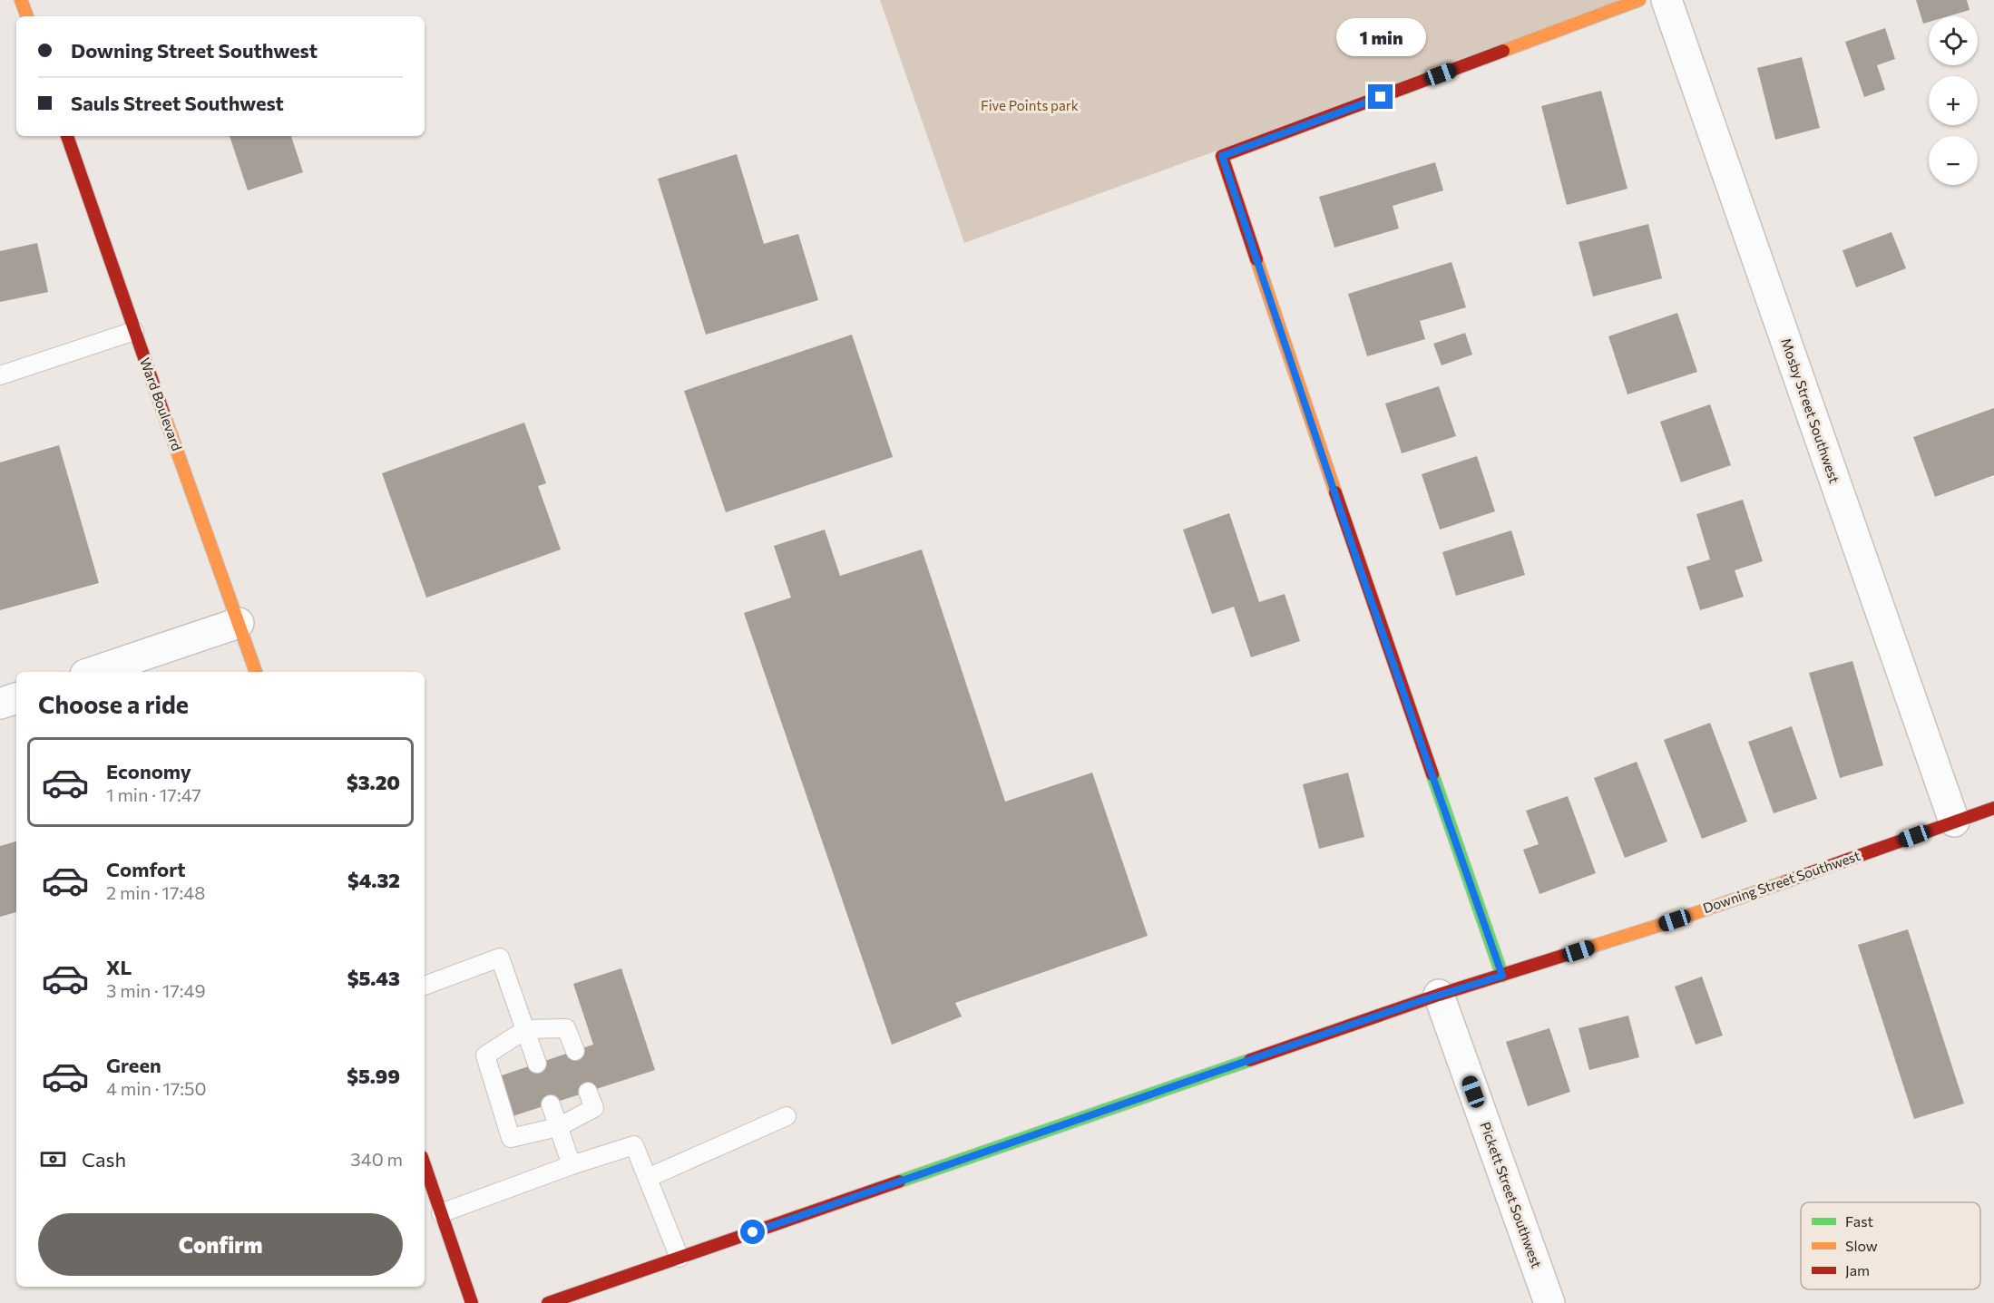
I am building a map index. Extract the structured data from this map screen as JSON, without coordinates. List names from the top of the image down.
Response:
{
  "streets": {
    "street": [
      "Ward Boulevard",
      "Mosby Street Southwest",
      "Downing Street Southwest",
      "Pickett Street Southwest"
    ]
  },
  "crossings": [
    ["Mosby Street Southwest", "Downing Street Southwest"],
    ["Downing Street Southwest", "Pickett Street Southwest"]
  ],
  "parks": ["Five Points park"],
  "legend": ["Fast", "Slow", "Jam"],
  "page": {
    "map_buttons": ["+", "−"],
    "banner": ["Downing Street Southwest", "Sauls Street Southwest"],
    "bubble": "1 min",
    "heading": "Choose a ride",
    "list": [
      {
        "name": "Economy",
        "note": "1 min · 17:47",
        "value": "$3.20"
      },
      {
        "name": "Comfort",
        "note": "2 min · 17:48",
        "value": "$4.32"
      },
      {
        "name": "XL",
        "note": "3 min · 17:49",
        "value": "$5.43"
      },
      {
        "name": "Green",
        "note": "4 min · 17:50",
        "value": "$5.99"
      }
    ],
    "pay": ["Cash", "340 m"],
    "buttons": "Confirm"
  }
}
